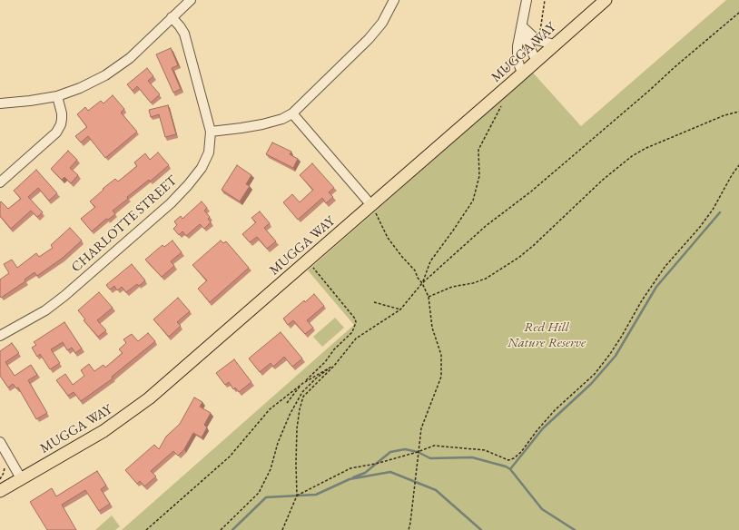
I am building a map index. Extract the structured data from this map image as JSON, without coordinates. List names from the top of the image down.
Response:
{
  "streets": {
    "main road": ["MUGGA WAY"],
    "street": ["CHARLOTTE STREET"]
  },
  "parks": ["Red Hill Nature Reserve"]
}
